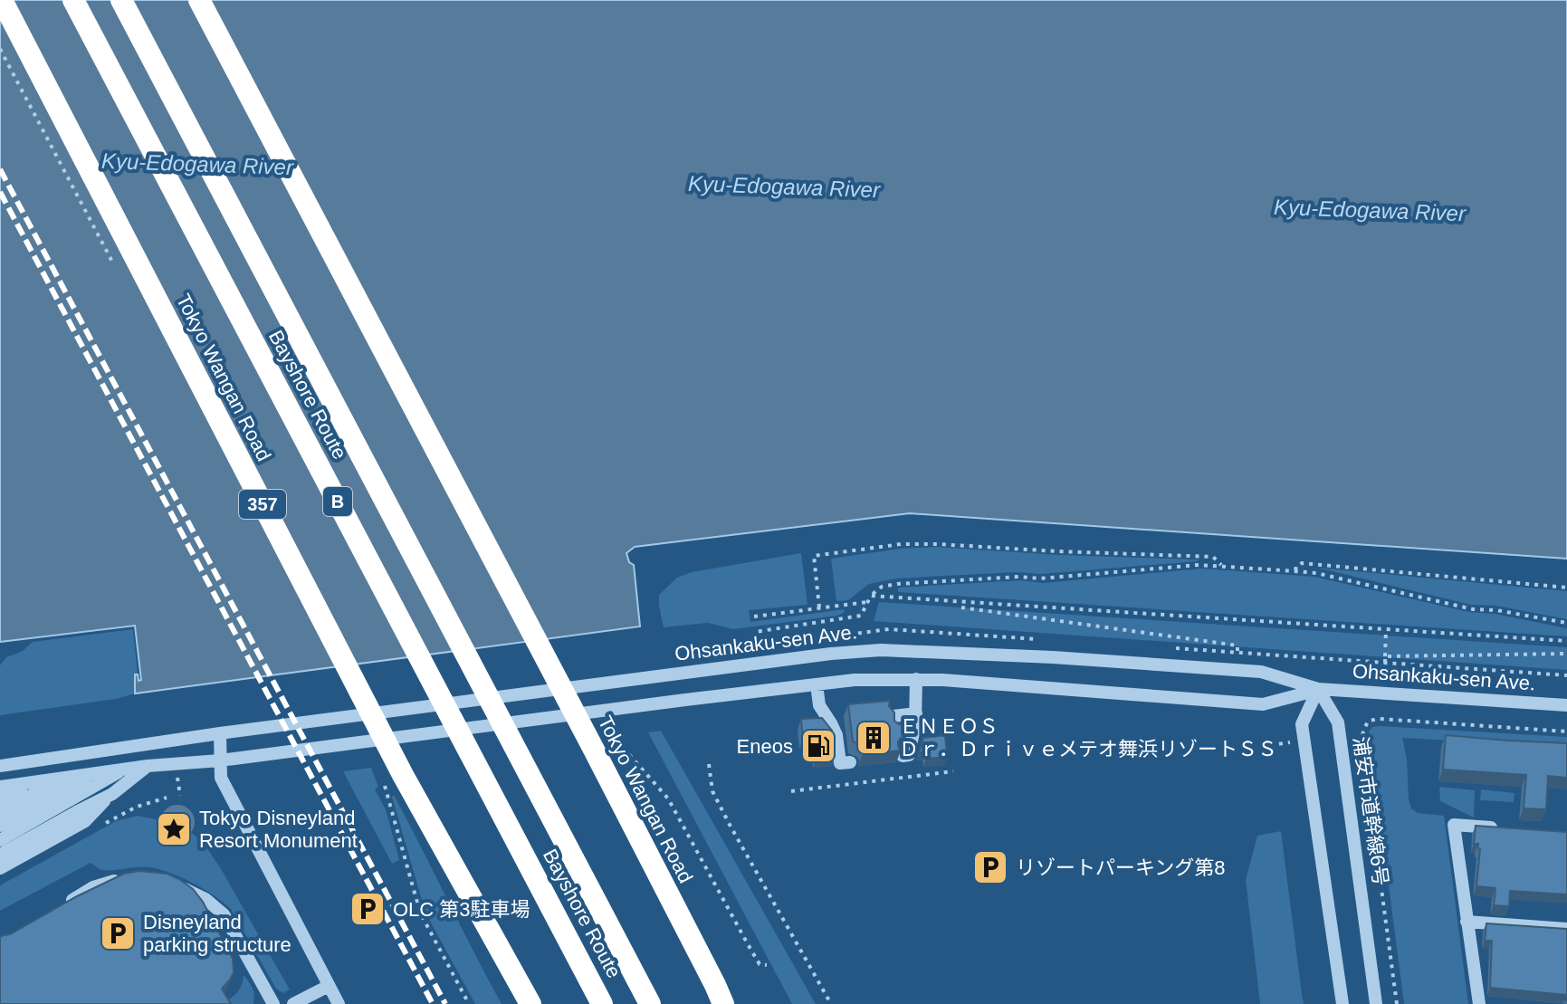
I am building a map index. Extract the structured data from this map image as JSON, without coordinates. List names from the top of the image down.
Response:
{
  "streets": {
    "highway": [
      "Tokyo Wangan Road",
      "Bayshore Route",
      "B",
      "357"
    ],
    "street": ["Ohsankaku-sen Ave.", "浦安市道幹線6号"]
  },
  "crossings": [
    ["Ohsankaku-sen Ave.", "浦安市道幹線6号"]
  ],
  "water": ["Kyu-Edogawa River"],
  "places": {
    "building": ["ＥＮＥＯＳ Ｄｒ．Ｄｒｉｖｅメテオ舞浜リゾートＳＳ"],
    "fuel station": ["Eneos"],
    "place": ["Tokyo Disneyland Resort Monument"],
    "parking": ["リゾートパーキング第8", "OLC 第3駐車場", "Disneyland parking structure"]
  }
}
